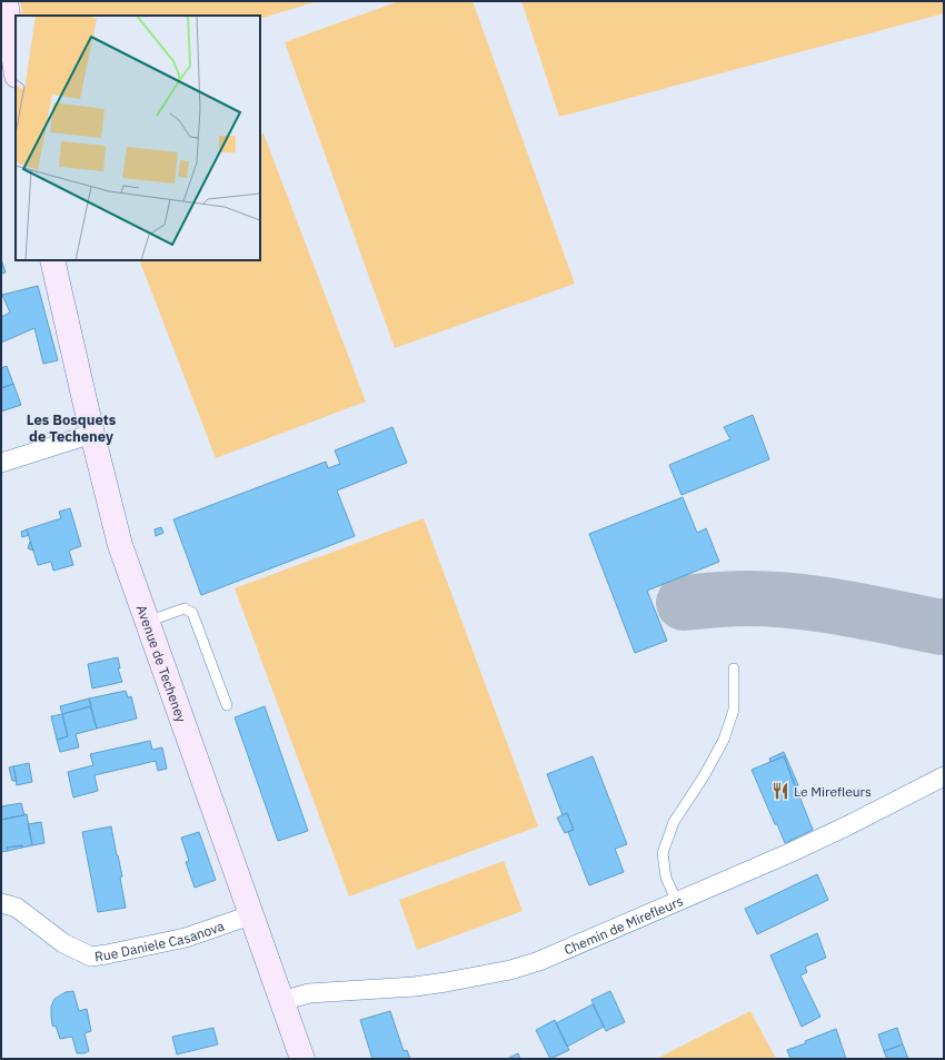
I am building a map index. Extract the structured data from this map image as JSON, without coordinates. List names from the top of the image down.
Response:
{
  "streets": {
    "street": ["Avenue de Techeney", "Chemin de Mirefleurs", "Rue Daniele Casanova"]
  },
  "crossings": [
    ["Avenue de Techeney", "Chemin de Mirefleurs"],
    ["Avenue de Techeney", "Rue Daniele Casanova"]
  ],
  "districts": ["Les Bosquets de Techeney"],
  "places": {
    "restaurant": ["Le Mirefleurs"]
  }
}
